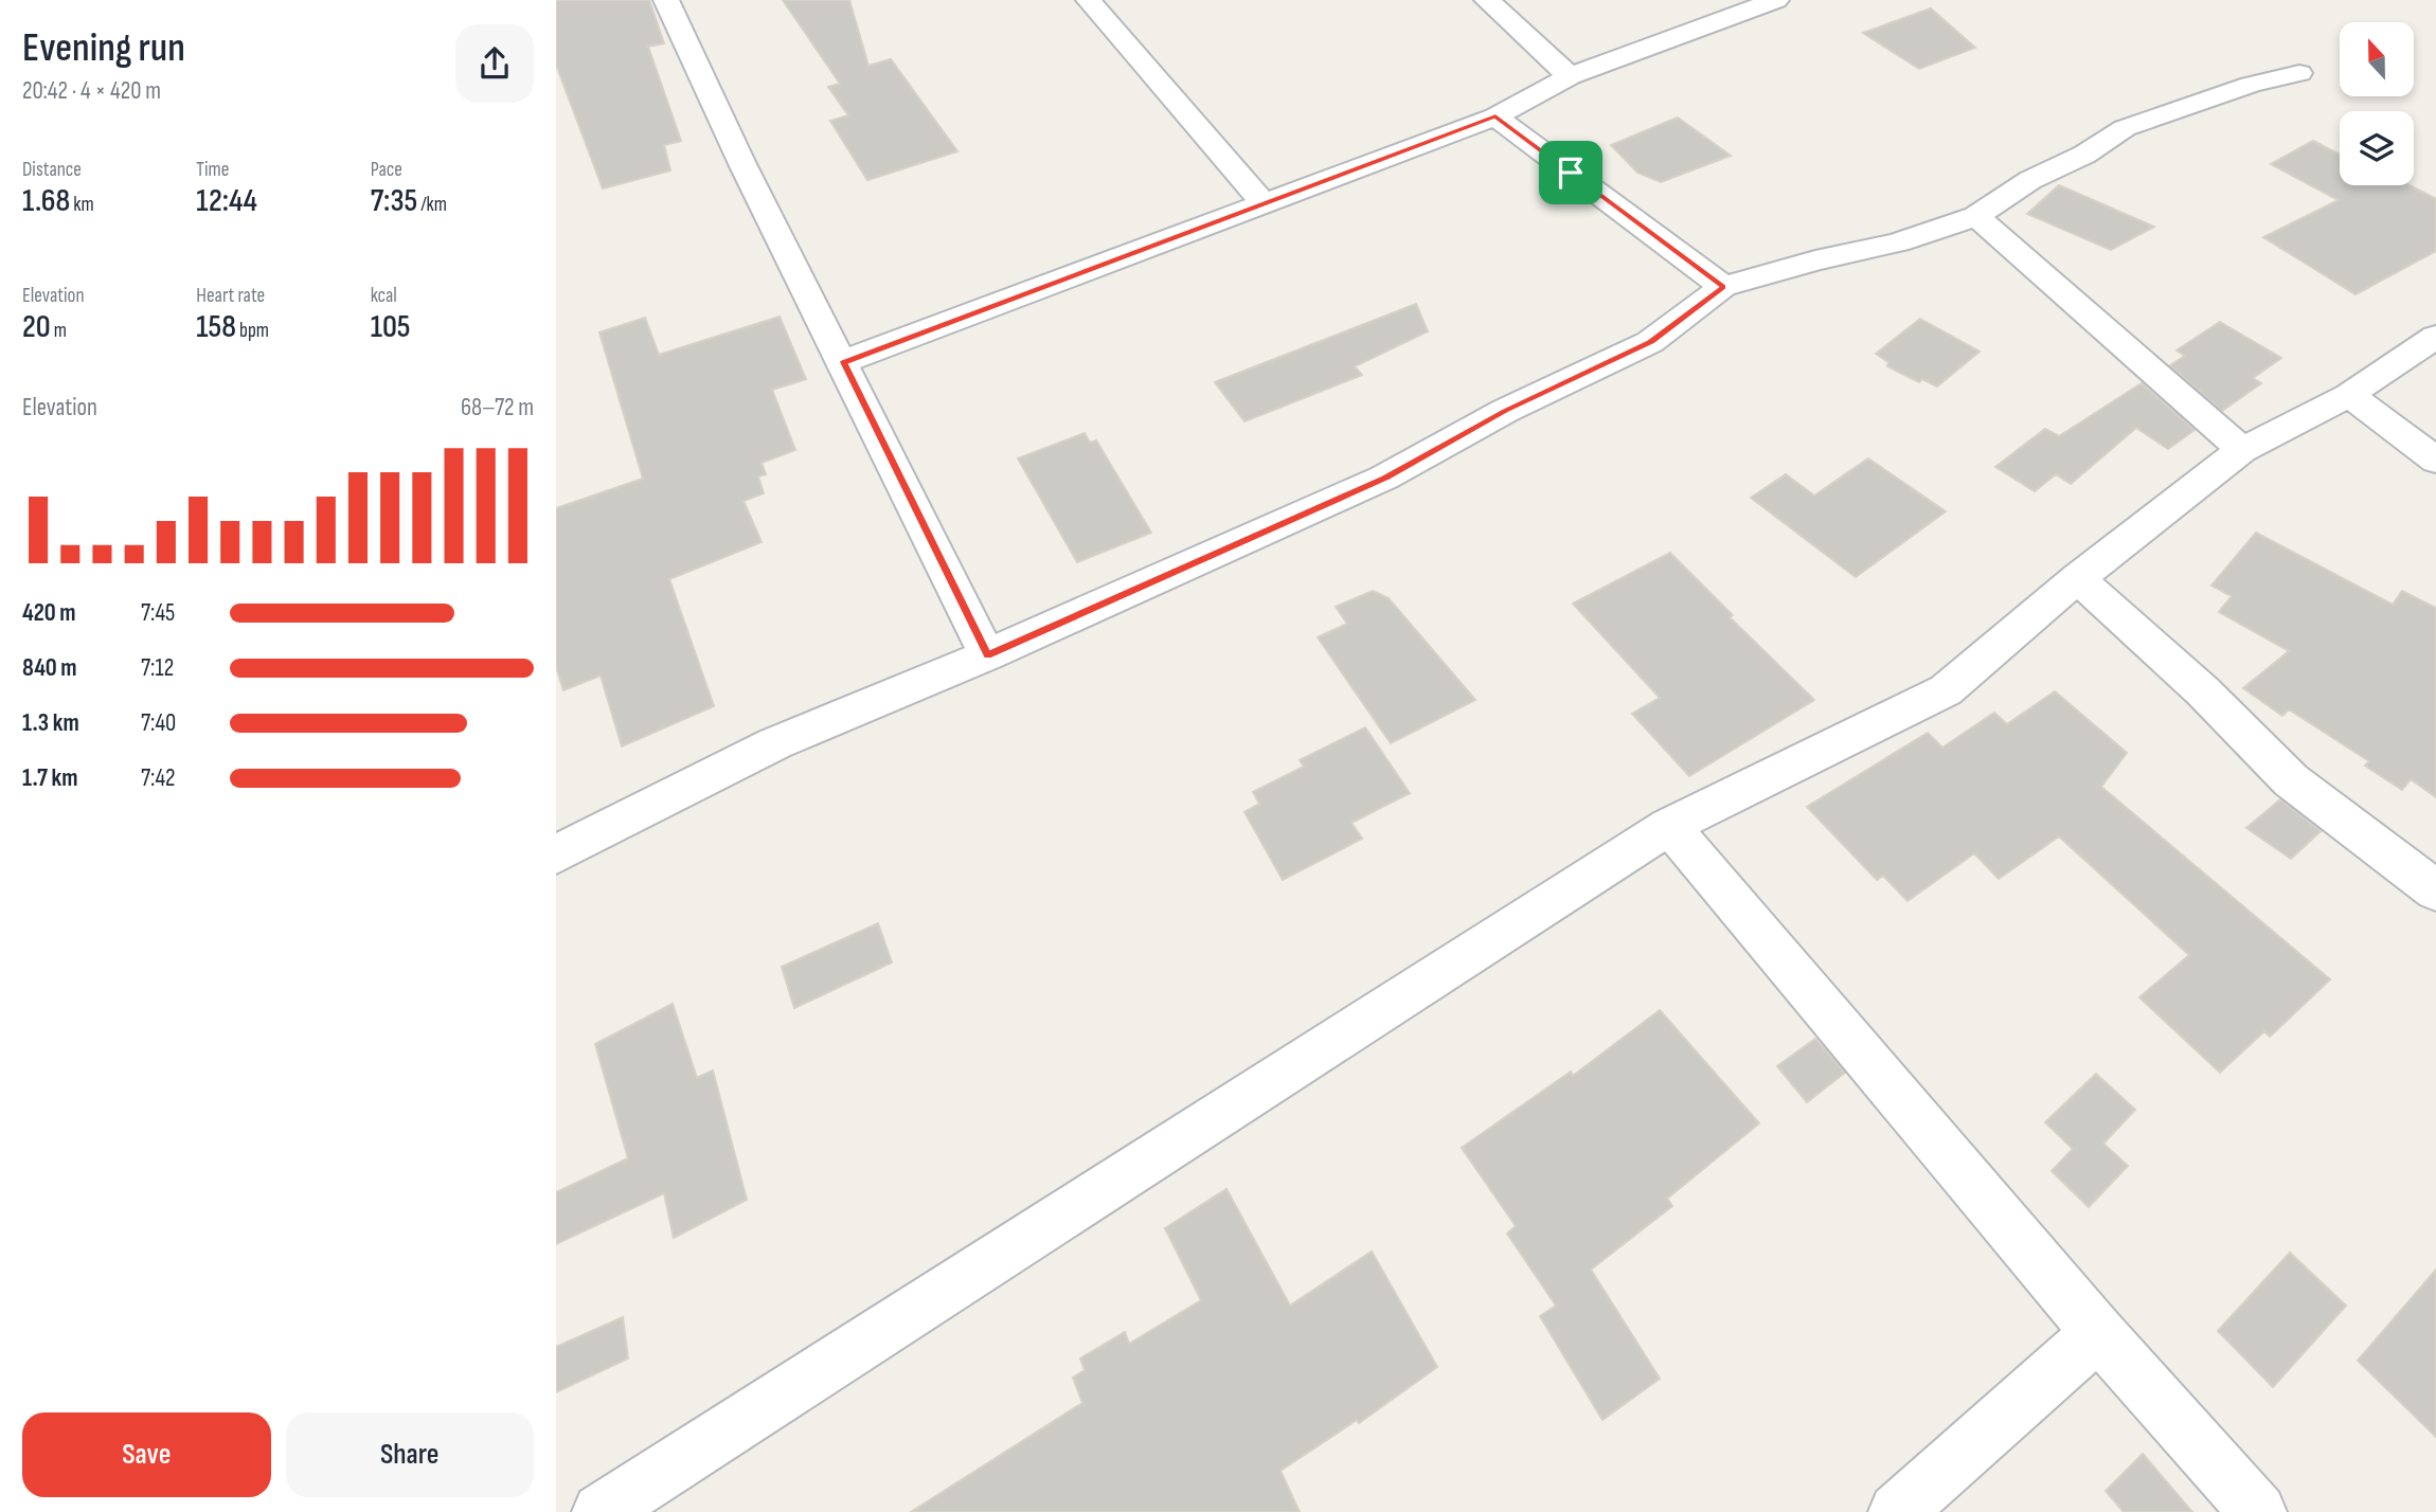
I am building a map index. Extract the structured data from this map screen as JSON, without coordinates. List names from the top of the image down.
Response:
{
  "north": "top",
  "page": {
    "heading": ["Evening run", "20:42 · 4 × 420 m"],
    "stats": [
      ["Distance", "1.68 km"],
      ["Time", "12:44"],
      ["Pace", "7:35 /km"],
      ["Elevation", "20 m"],
      ["Heart rate", "158 bpm"],
      ["kcal", "105"]
    ],
    "chart": ["Elevation", "68–72 m"],
    "list": [
      {
        "name": "420 m",
        "note": "7:45"
      },
      {
        "name": "840 m",
        "note": "7:12"
      },
      {
        "name": "1.3 km",
        "note": "7:40"
      },
      {
        "name": "1.7 km",
        "note": "7:42"
      }
    ],
    "buttons": ["Save", "Share"]
  }
}
